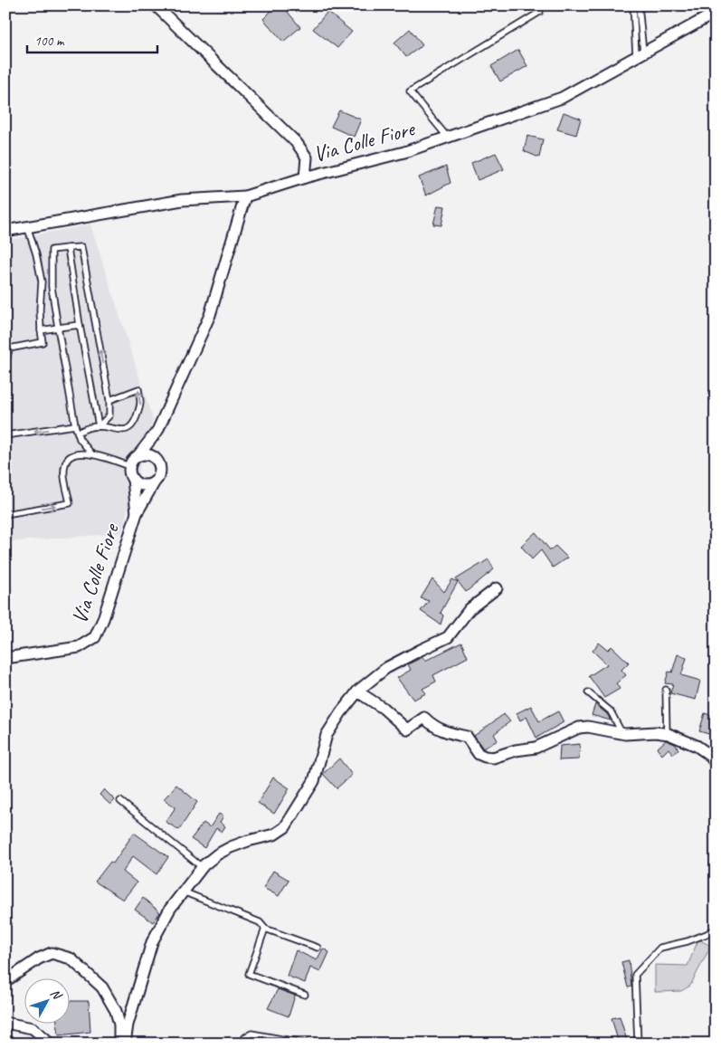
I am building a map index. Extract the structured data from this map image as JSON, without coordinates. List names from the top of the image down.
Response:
{
  "streets": {
    "street": ["Via Colle Fiore"]
  },
  "scale_bar": "100 m",
  "north": "top right"
}
